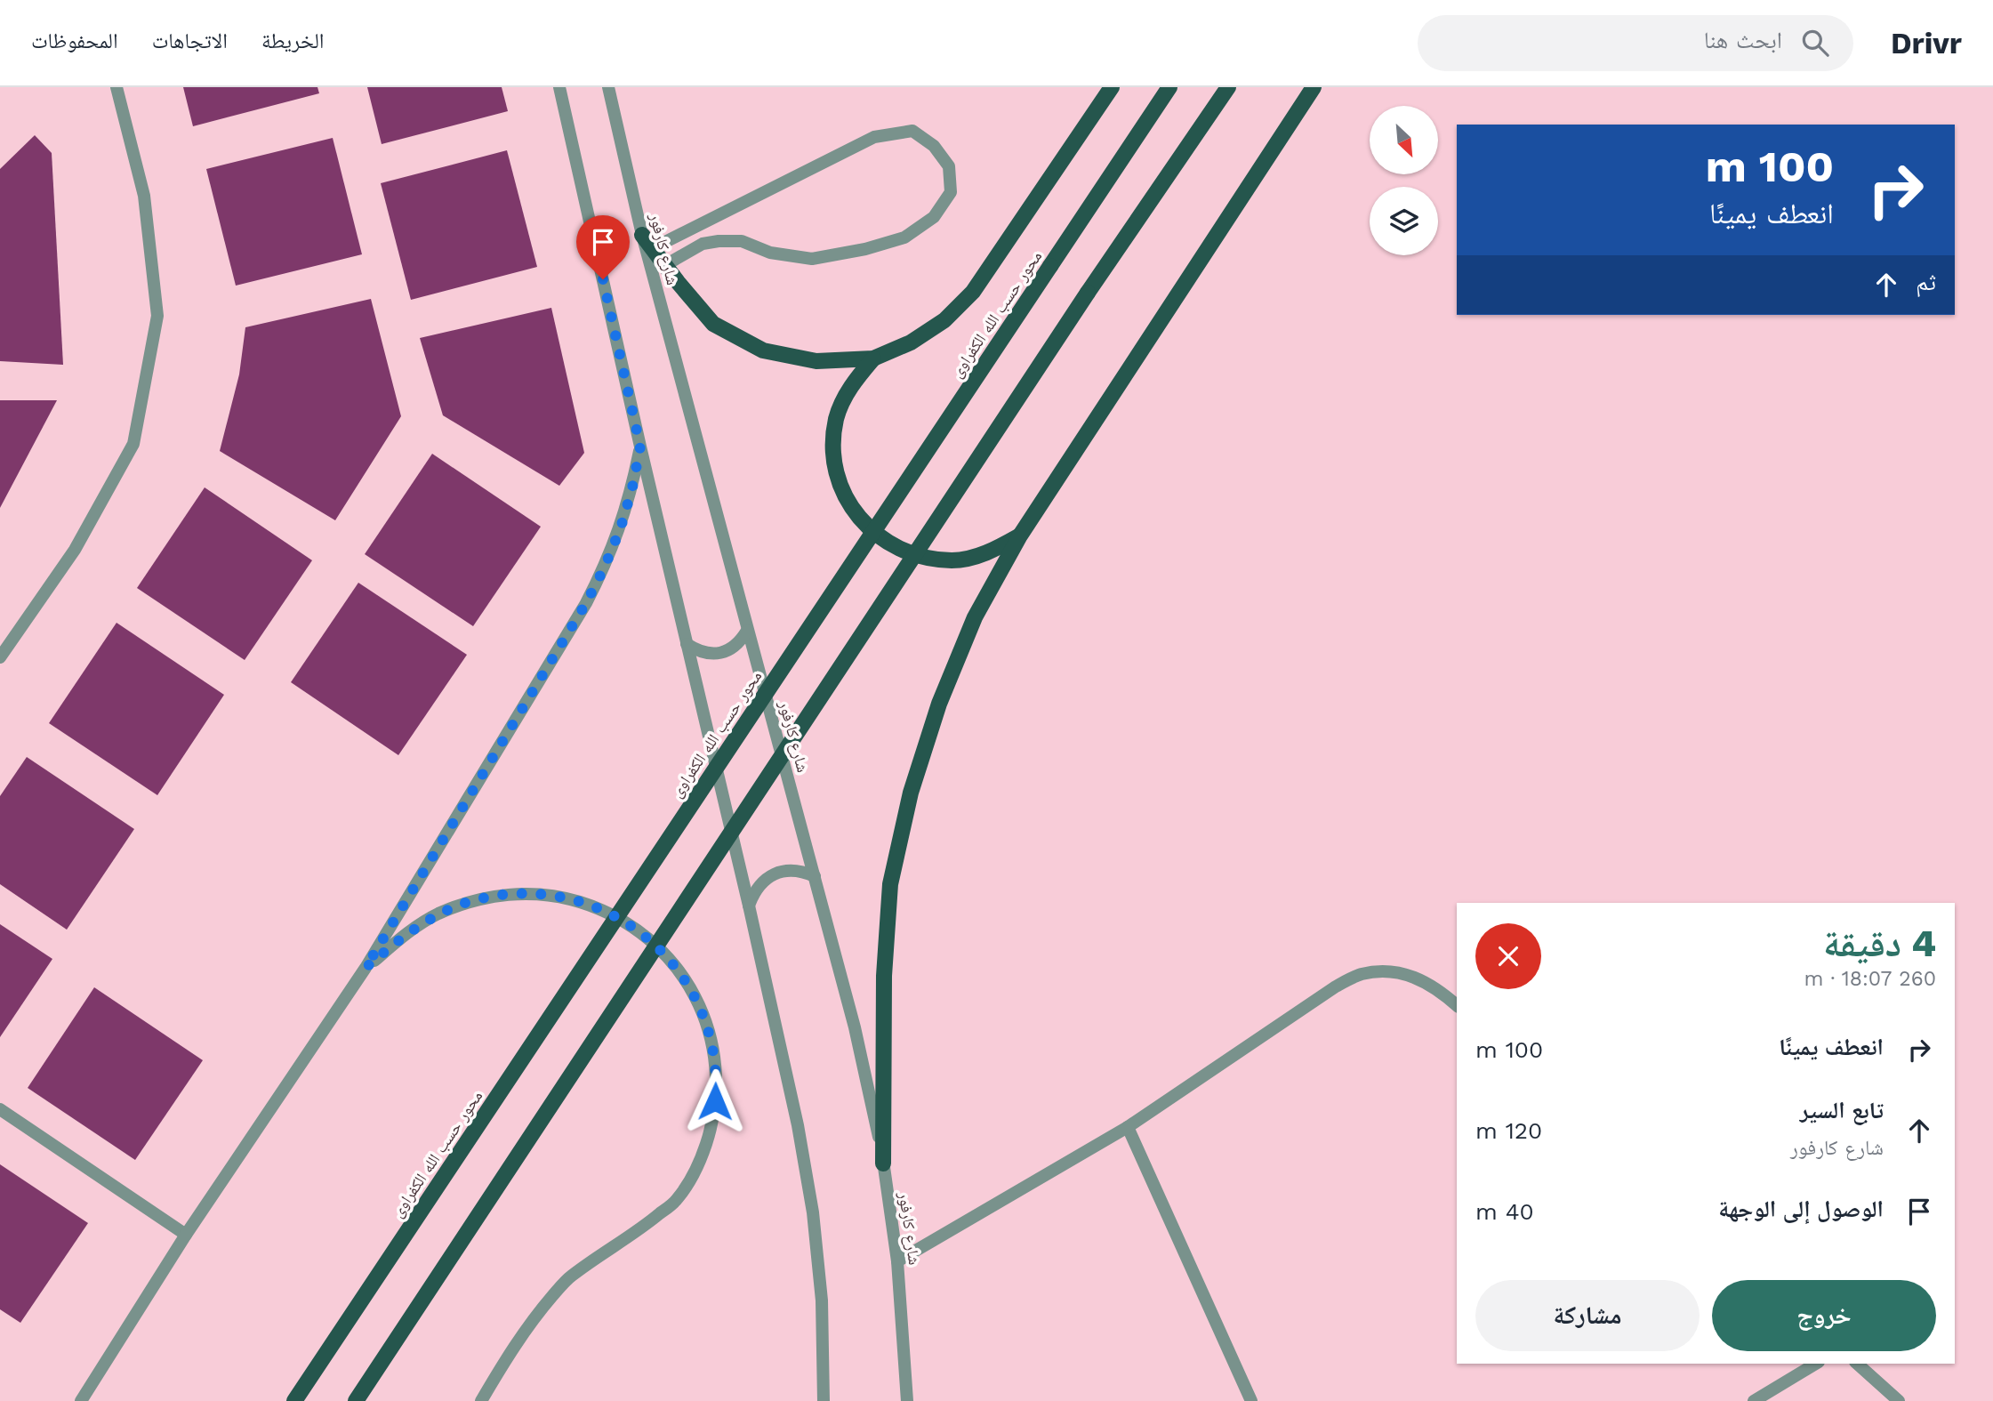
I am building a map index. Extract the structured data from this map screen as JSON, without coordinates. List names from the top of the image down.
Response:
{
  "streets": {
    "main road": ["محور حسب الله الكفراوى"],
    "street": ["شارع كارفور"]
  },
  "north": "bottom right",
  "page": {
    "header": "Drivr",
    "search": "ابحث هنا",
    "nav": ["الخريطة", "الاتجاهات", "المحفوظات"],
    "turn": ["100 m", "انعطف يمينًا"],
    "then": "ثم",
    "heading": ["4 دقيقة", "260 m · 18:07"],
    "list": [
      {
        "name": "انعطف يمينًا",
        "value": "100 m"
      },
      {
        "name": "تابع السير",
        "note": "شارع كارفور",
        "value": "120 m"
      },
      {
        "name": "الوصول إلى الوجهة",
        "value": "40 m"
      }
    ],
    "buttons": ["خروج", "مشاركة"]
  }
}
